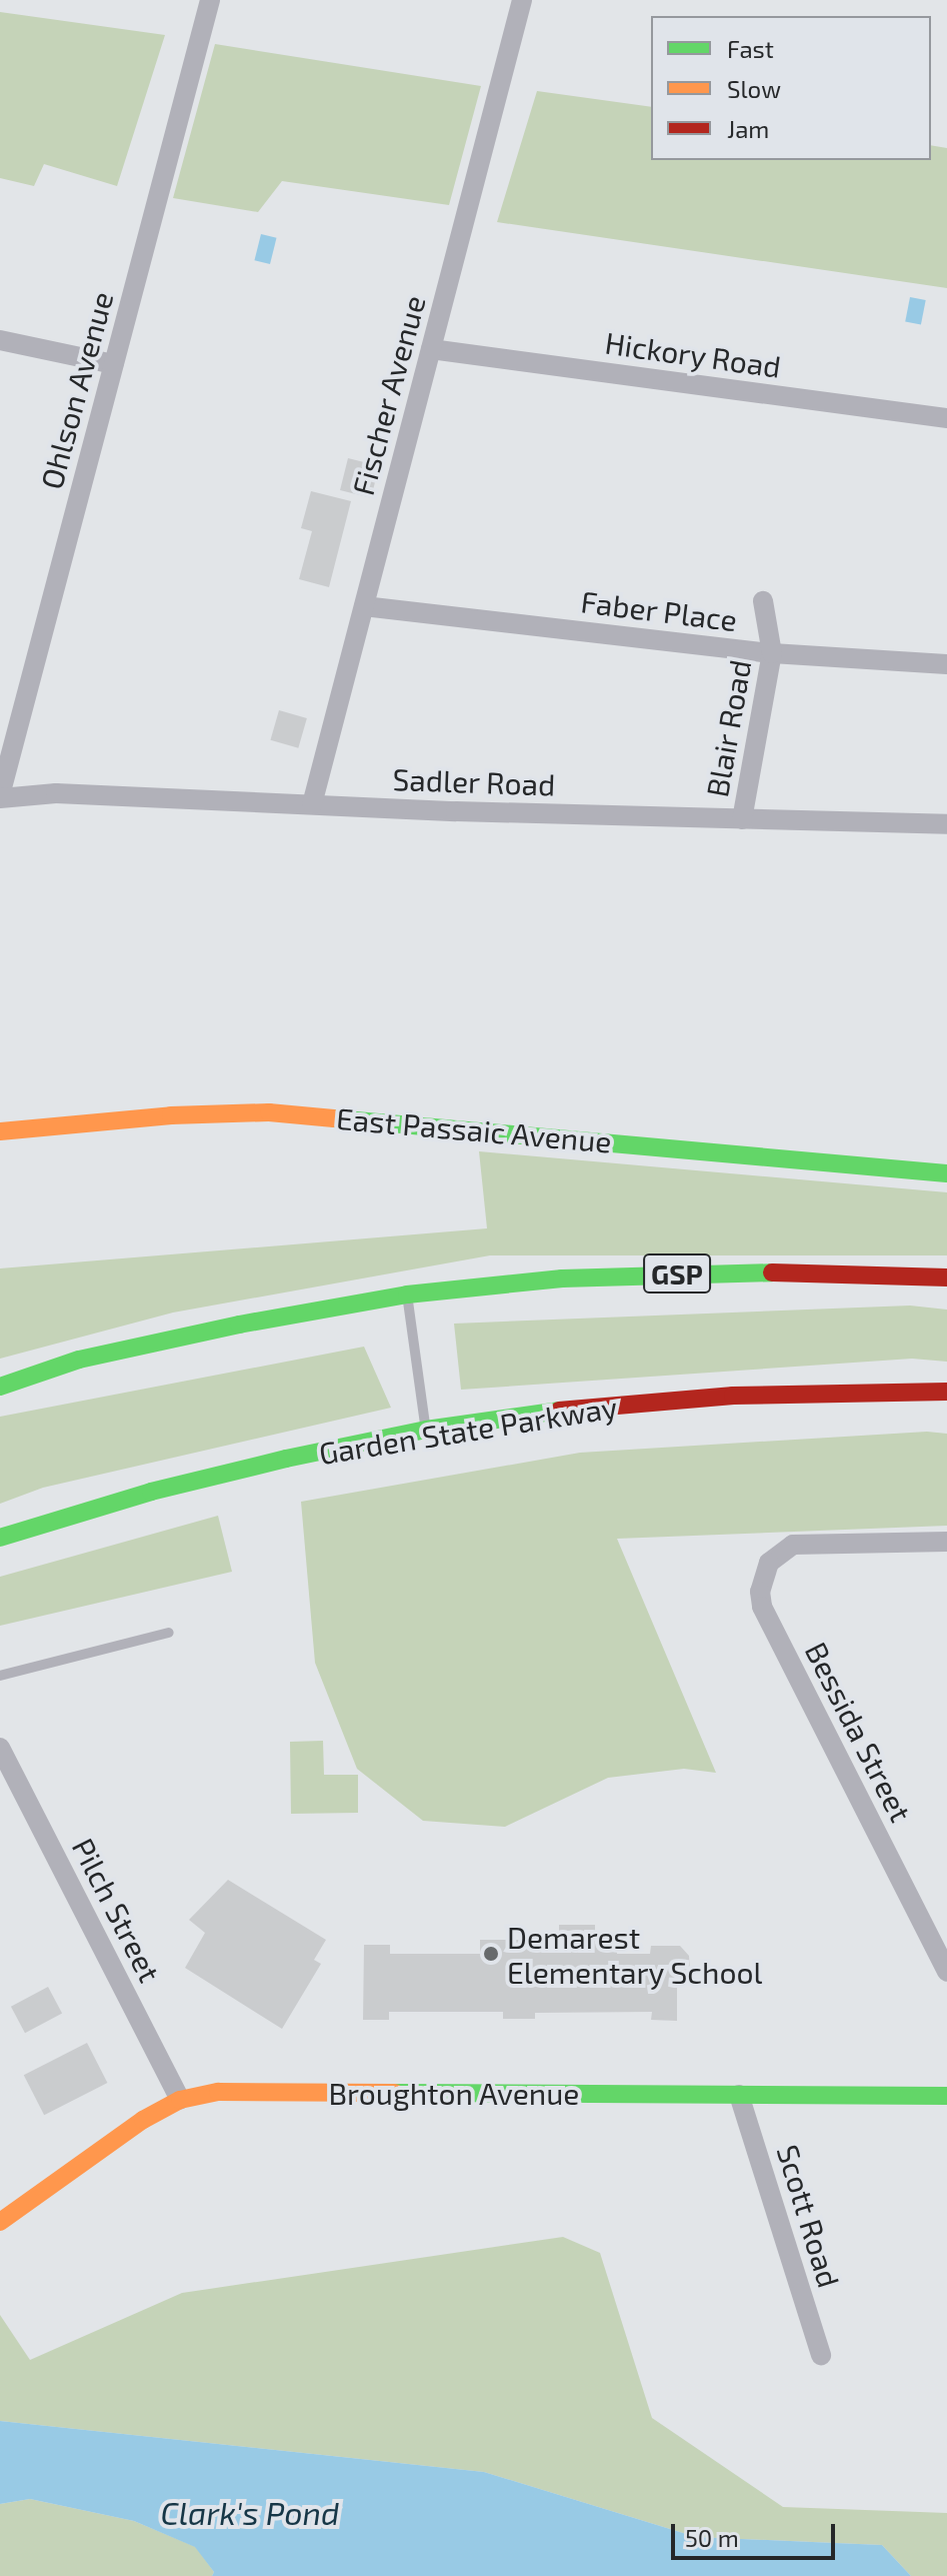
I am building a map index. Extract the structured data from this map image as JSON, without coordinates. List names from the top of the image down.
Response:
{
  "streets": {
    "main road": [
      "East Passaic Avenue",
      "GSP",
      "Garden State Parkway",
      "Broughton Avenue"
    ],
    "street": [
      "Hickory Road",
      "Ohlson Avenue",
      "Fischer Avenue",
      "Faber Place",
      "Blair Road",
      "Sadler Road",
      "Bessida Street",
      "Pilch Street",
      "Scott Road"
    ]
  },
  "crossings": [
    ["Hickory Road", "Fischer Avenue"],
    ["Ohlson Avenue", "Sadler Road"],
    ["Fischer Avenue", "Faber Place"],
    ["Fischer Avenue", "Sadler Road"],
    ["Faber Place", "Blair Road"],
    ["Blair Road", "Sadler Road"],
    ["Pilch Street", "Broughton Avenue"],
    ["Broughton Avenue", "Scott Road"]
  ],
  "water": ["Clark's Pond"],
  "places": ["Demarest Elementary School"],
  "legend": ["Fast", "Slow", "Jam"],
  "scale_bar": "50 m"
}
